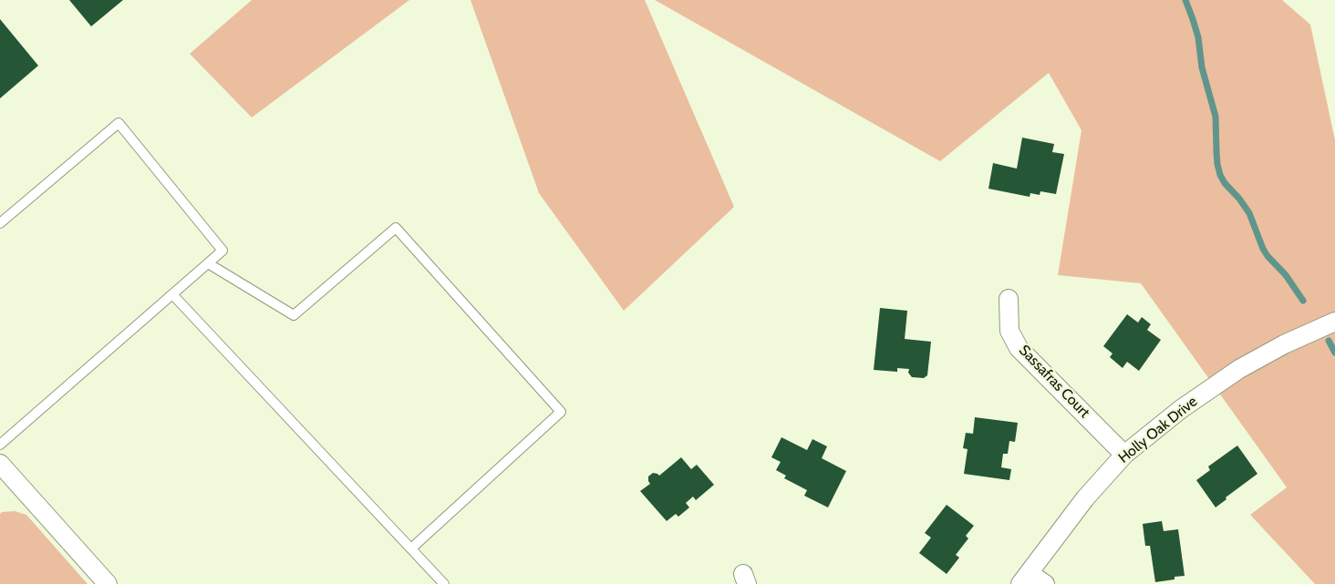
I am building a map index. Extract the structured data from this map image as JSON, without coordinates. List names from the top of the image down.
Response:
{
  "streets": {
    "street": ["Sassafras Court", "Holly Oak Drive"]
  },
  "crossings": [
    ["Sassafras Court", "Holly Oak Drive"]
  ]
}
